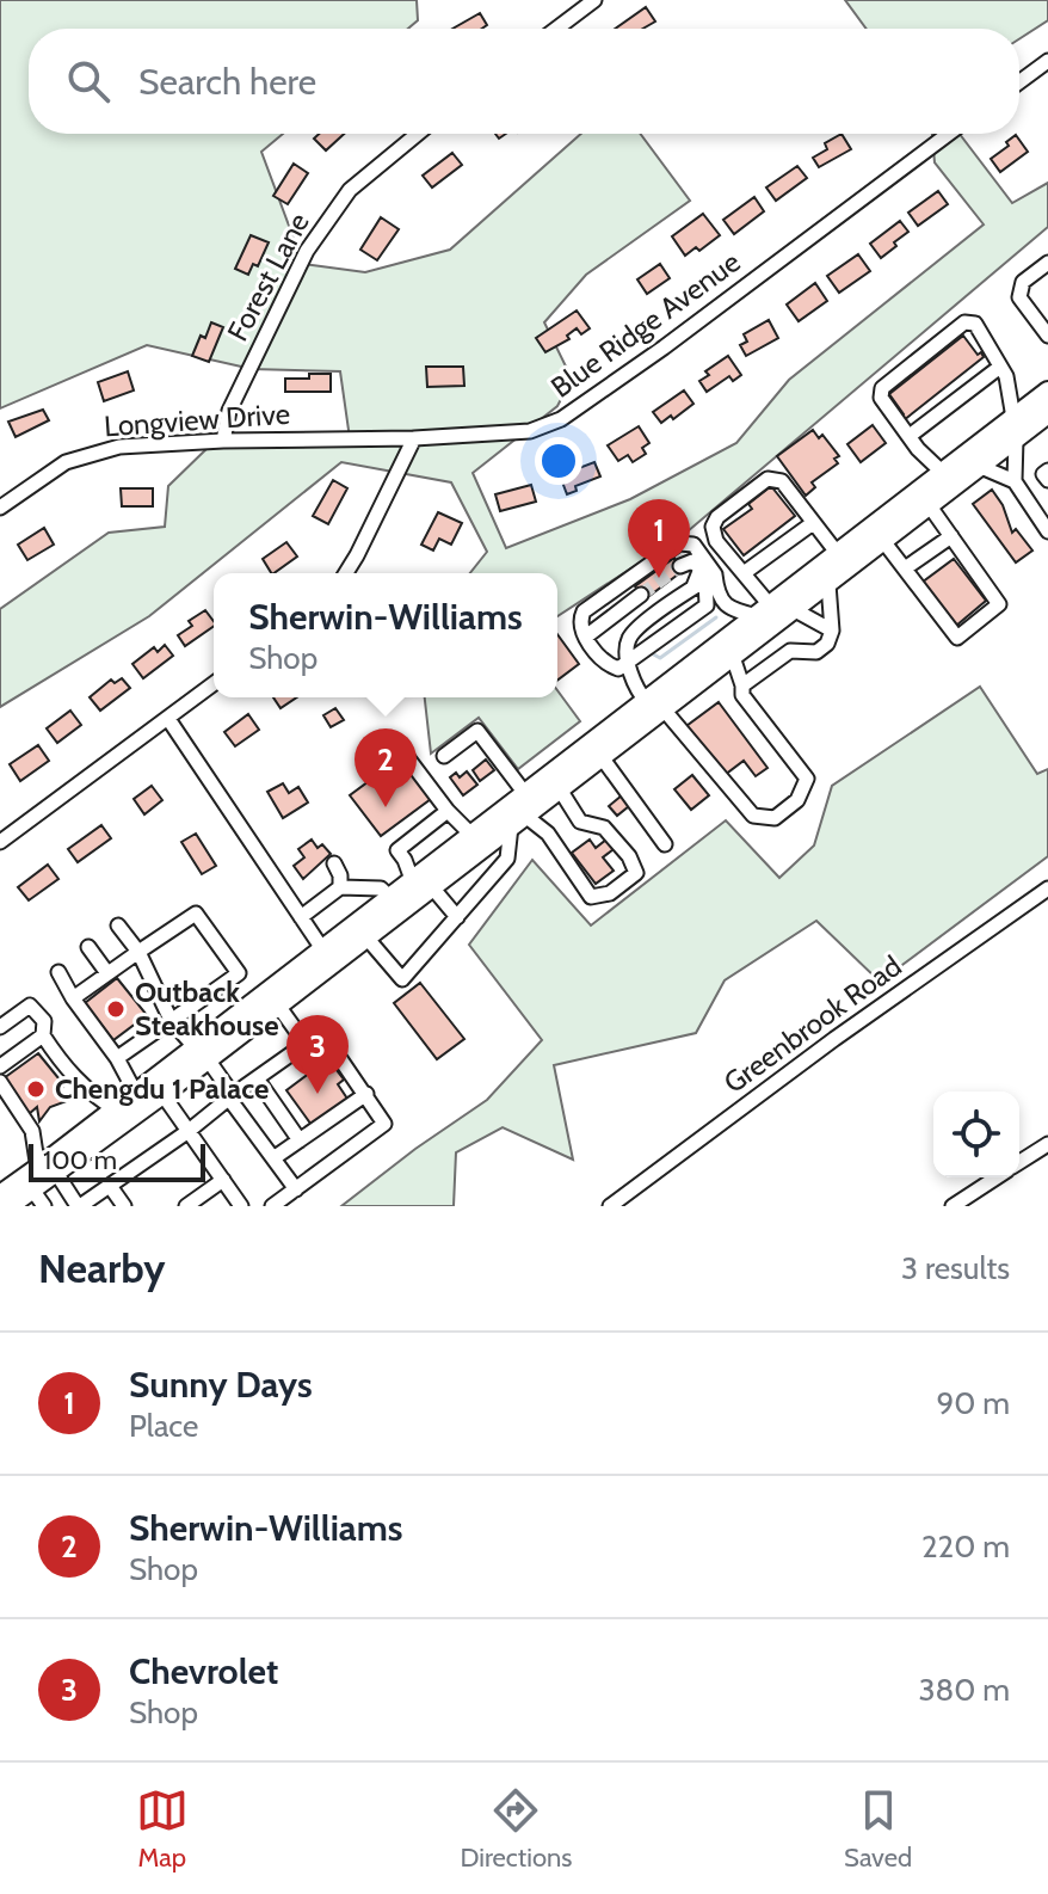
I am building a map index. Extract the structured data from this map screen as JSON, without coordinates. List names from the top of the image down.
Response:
{
  "streets": {
    "street": [
      "Forest Lane",
      "Blue Ridge Avenue",
      "Longview Drive",
      "Greenbrook Road"
    ]
  },
  "crossings": [
    ["Forest Lane", "Longview Drive"],
    ["Blue Ridge Avenue", "Longview Drive"]
  ],
  "places": ["Outback Steakhouse", "Chengdu 1 Palace"],
  "scale_bar": "100 m",
  "page": {
    "search": "Search here",
    "pins": ["1", "2", "3"],
    "popup": ["Sherwin-Williams", "Shop"],
    "scale": "100 m",
    "heading": ["Nearby", "3 results"],
    "list": [
      {
        "mark": "1",
        "name": "Sunny Days",
        "note": "Place",
        "value": "90 m"
      },
      {
        "mark": "2",
        "name": "Sherwin-Williams",
        "note": "Shop",
        "value": "220 m"
      },
      {
        "mark": "3",
        "name": "Chevrolet",
        "note": "Shop",
        "value": "380 m"
      }
    ],
    "nav": ["Map", "Directions", "Saved"]
  }
}
